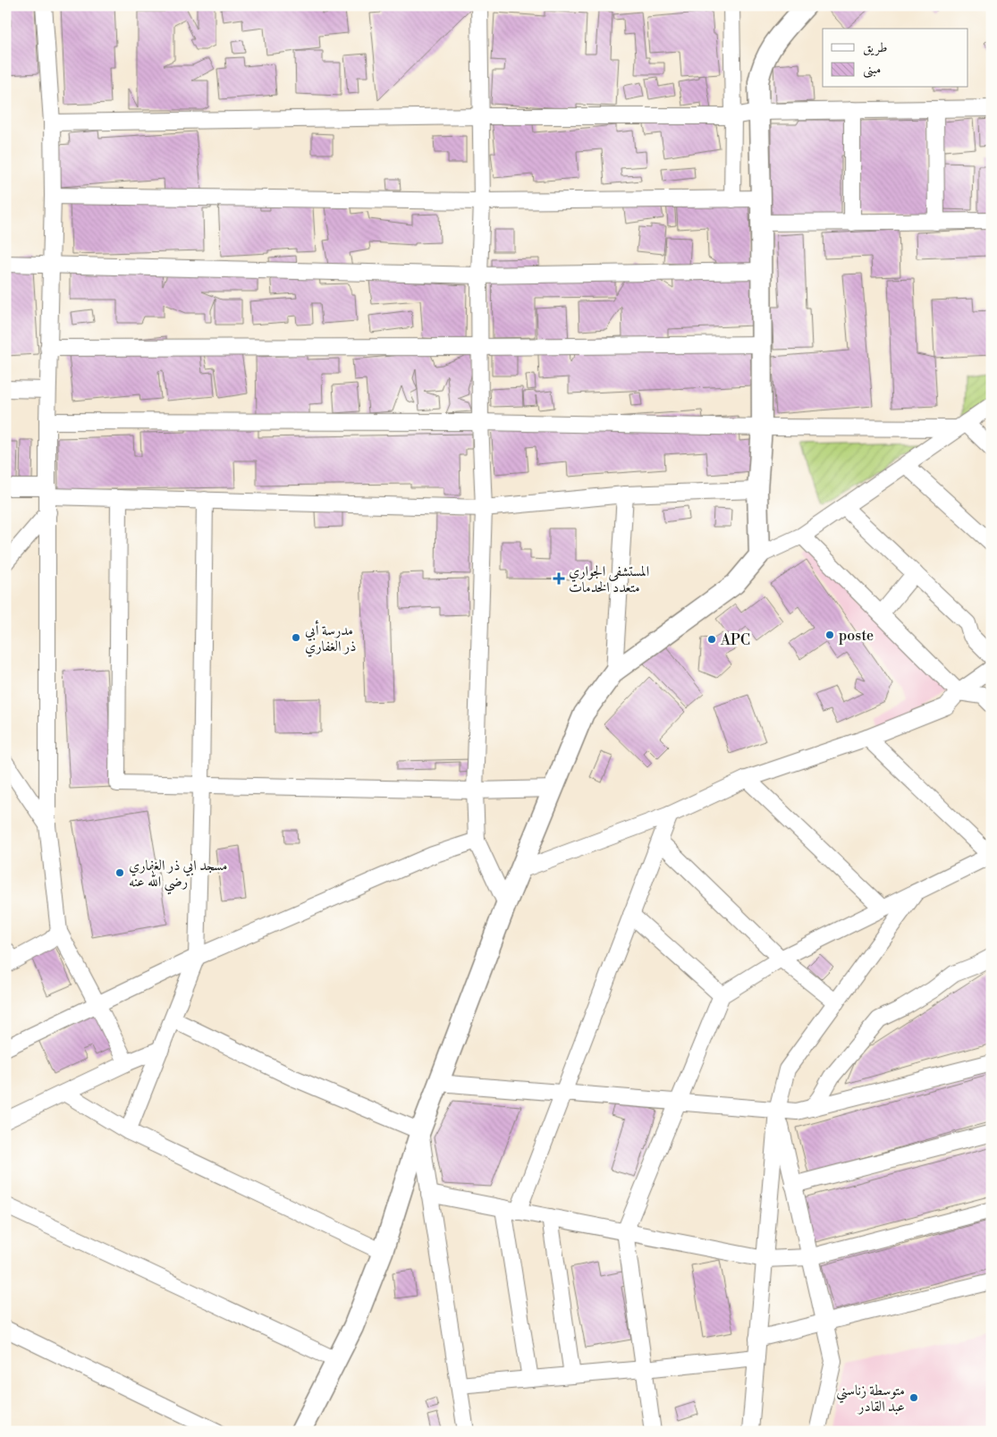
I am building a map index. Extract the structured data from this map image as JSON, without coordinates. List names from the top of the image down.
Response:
{
  "places": {
    "health": ["المستشفى الجواري متعدد الخدمات"],
    "other": [
      "poste",
      "مدرسة أبي ذر الغفاري",
      "APC",
      "مسجد ابي ذر الغفاري رضي الله عنه",
      "متوسطة زناسني عبد القادر"
    ]
  },
  "legend": ["طريق", "مبنى"]
}
